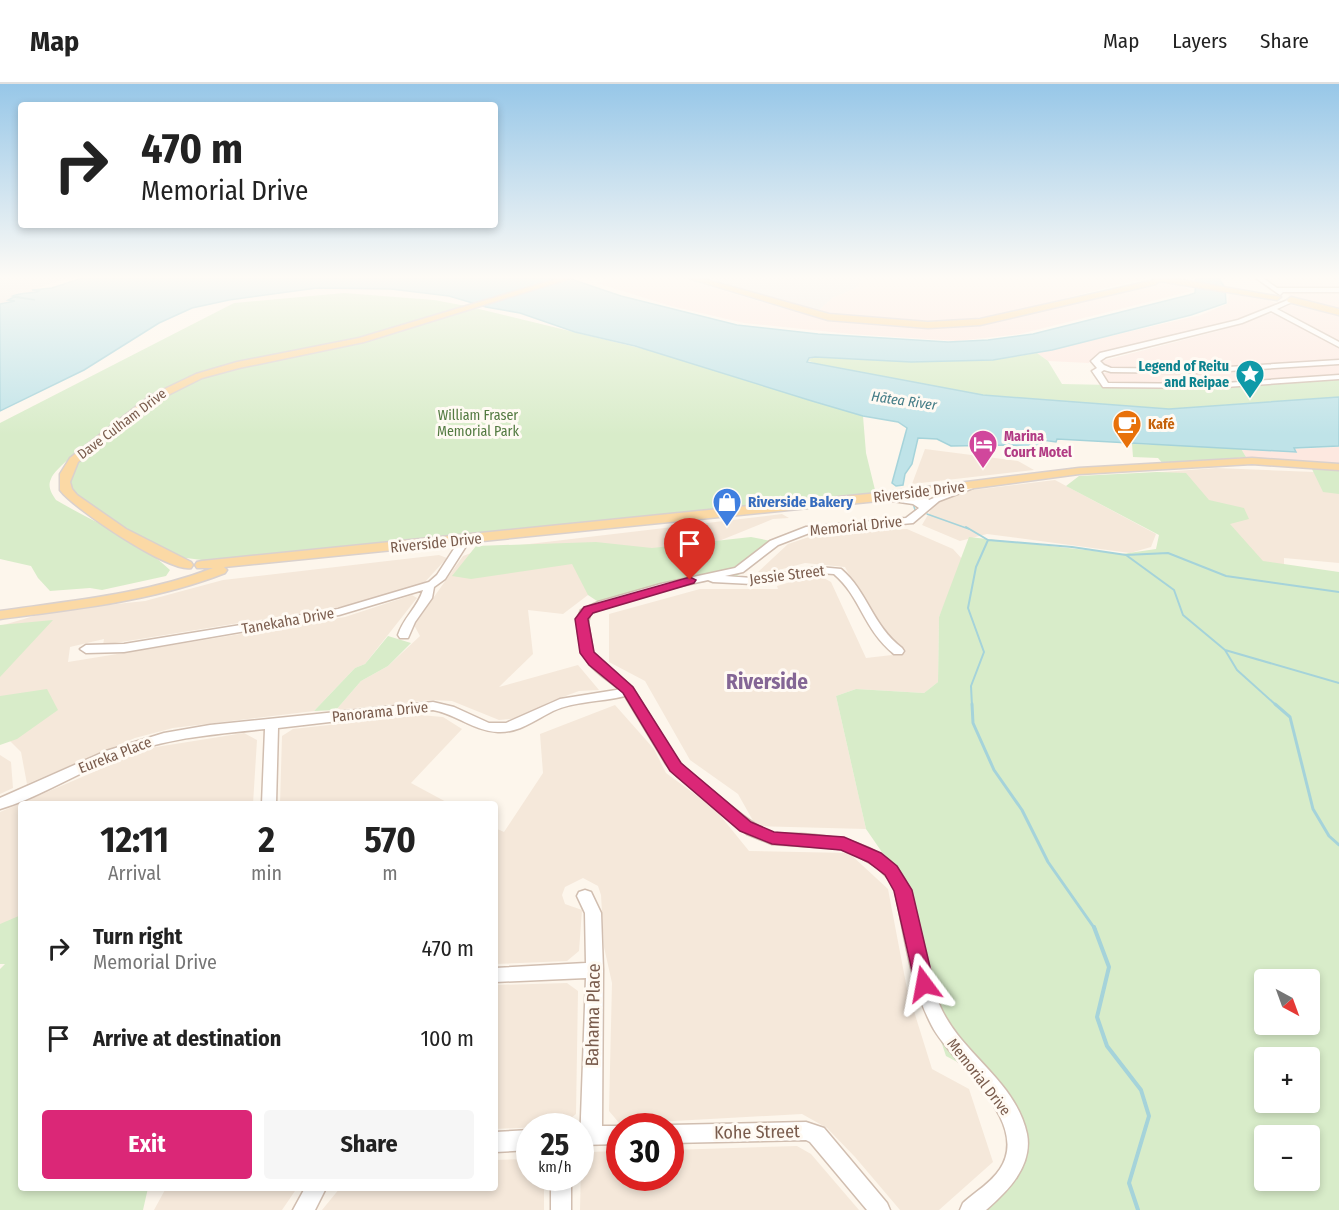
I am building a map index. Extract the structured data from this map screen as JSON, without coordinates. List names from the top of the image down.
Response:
{
  "streets": {
    "main road": ["Dave Culham Drive", "Riverside Drive"],
    "street": [
      "Memorial Drive",
      "Jessie Street",
      "Tanekaha Drive",
      "Panorama Drive",
      "Eureka Place",
      "Bahama Place",
      "Kohe Street"
    ]
  },
  "crossings": [
    ["Dave Culham Drive", "Riverside Drive"],
    ["Riverside Drive", "Memorial Drive"],
    ["Memorial Drive", "Jessie Street"],
    ["Memorial Drive", "Panorama Drive"],
    ["Panorama Drive", "Eureka Place"]
  ],
  "districts": ["Riverside"],
  "water": ["Hātea River"],
  "parks": ["William Fraser Memorial Park"],
  "places": {
    "place": ["Legend of Reitu and Reipae"],
    "cafe": ["Kafé"],
    "hotel": ["Marina Court Motel"],
    "shop": ["Riverside Bakery"]
  },
  "north": "bottom right",
  "page": {
    "header": "Map",
    "nav": ["Map", "Layers", "Share"],
    "turn": ["470 m", "Memorial Drive"],
    "eta": [
      "12:11",
      "Arrival",
      "2",
      "min",
      "570",
      "m"
    ],
    "list": [
      {
        "name": "Turn right",
        "note": "Memorial Drive",
        "value": "470 m"
      },
      {
        "name": "Arrive at destination",
        "value": "100 m"
      }
    ],
    "map_buttons": ["+", "−"],
    "buttons": ["Exit", "Share"],
    "speed": "25 km/h",
    "limit": "30"
  }
}
